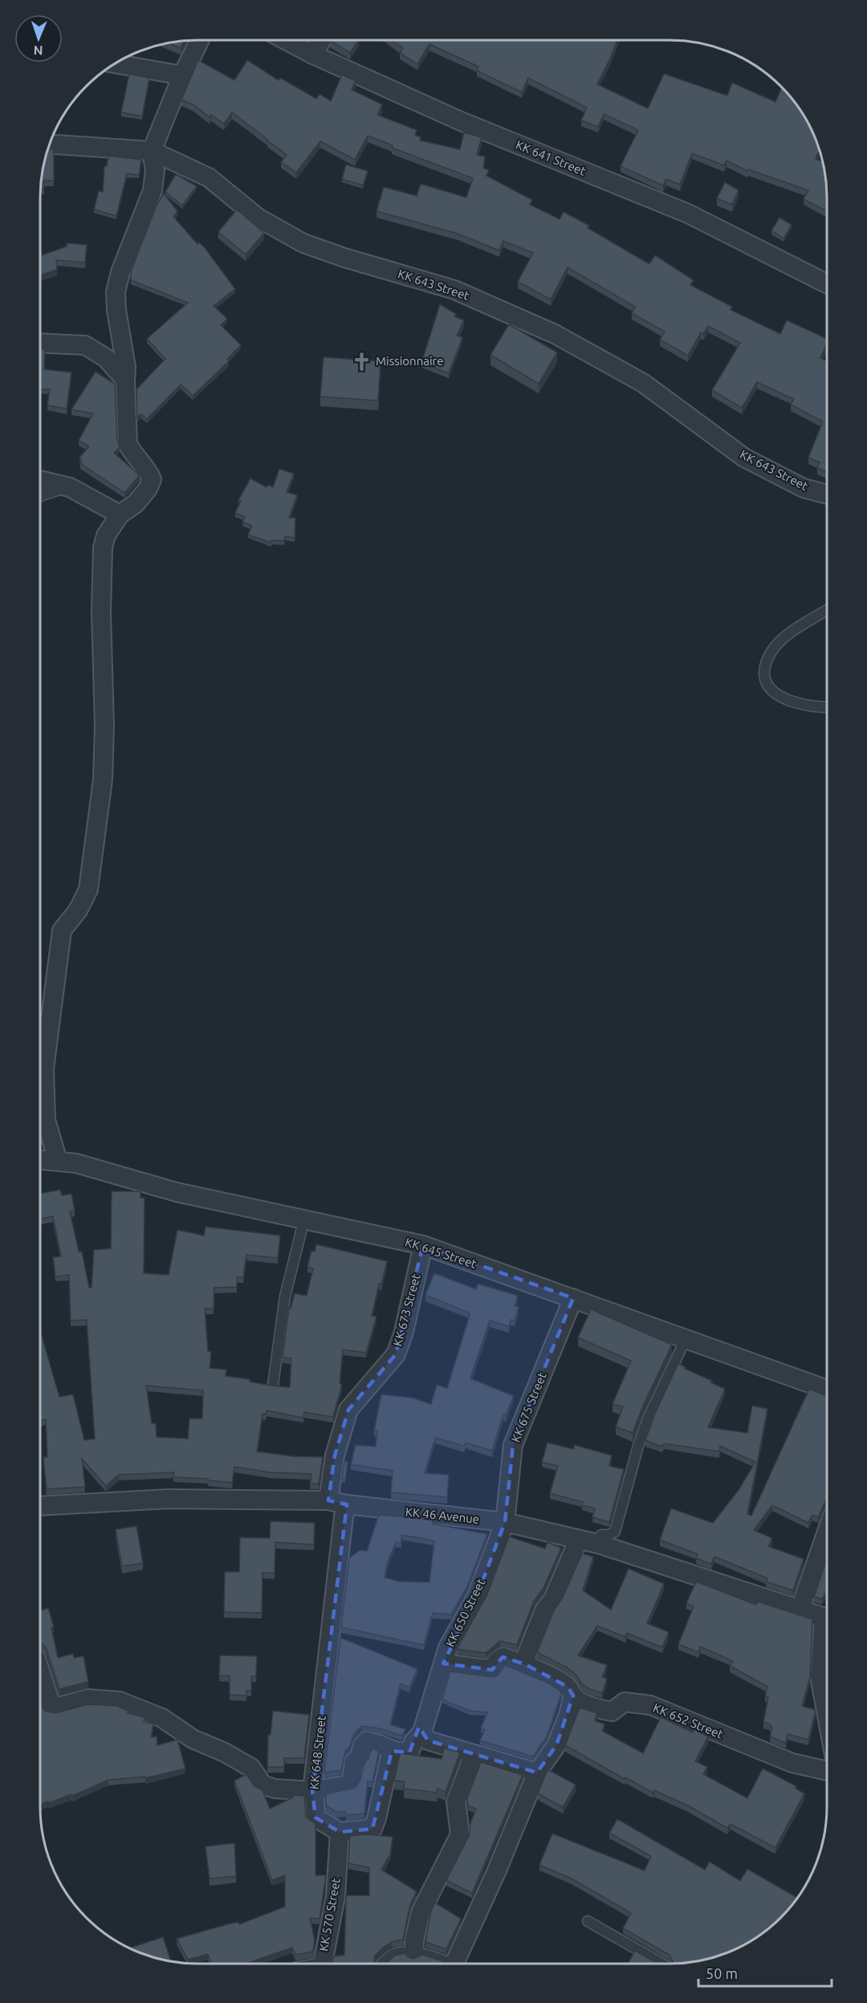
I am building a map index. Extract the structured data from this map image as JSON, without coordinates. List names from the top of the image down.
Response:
{
  "streets": {
    "street": [
      "KK 641 Street",
      "KK 643 Street",
      "KK 645 Street",
      "KK 673 Street",
      "KK 675 Street",
      "KK 46 Avenue",
      "KK 650 Street",
      "KK 652 Street",
      "KK 648 Street",
      "KK 570 Street"
    ]
  },
  "crossings": [
    ["KK 645 Street", "KK 673 Street"],
    ["KK 645 Street", "KK 675 Street"],
    ["KK 673 Street", "KK 46 Avenue"],
    ["KK 675 Street", "KK 46 Avenue"],
    ["KK 675 Street", "KK 650 Street"],
    ["KK 46 Avenue", "KK 650 Street"],
    ["KK 46 Avenue", "KK 648 Street"],
    ["KK 650 Street", "KK 652 Street"],
    ["KK 648 Street", "KK 570 Street"]
  ],
  "places": {
    "church": ["Missionnaire"]
  },
  "scale_bar": "50 m",
  "north": "bottom"
}
